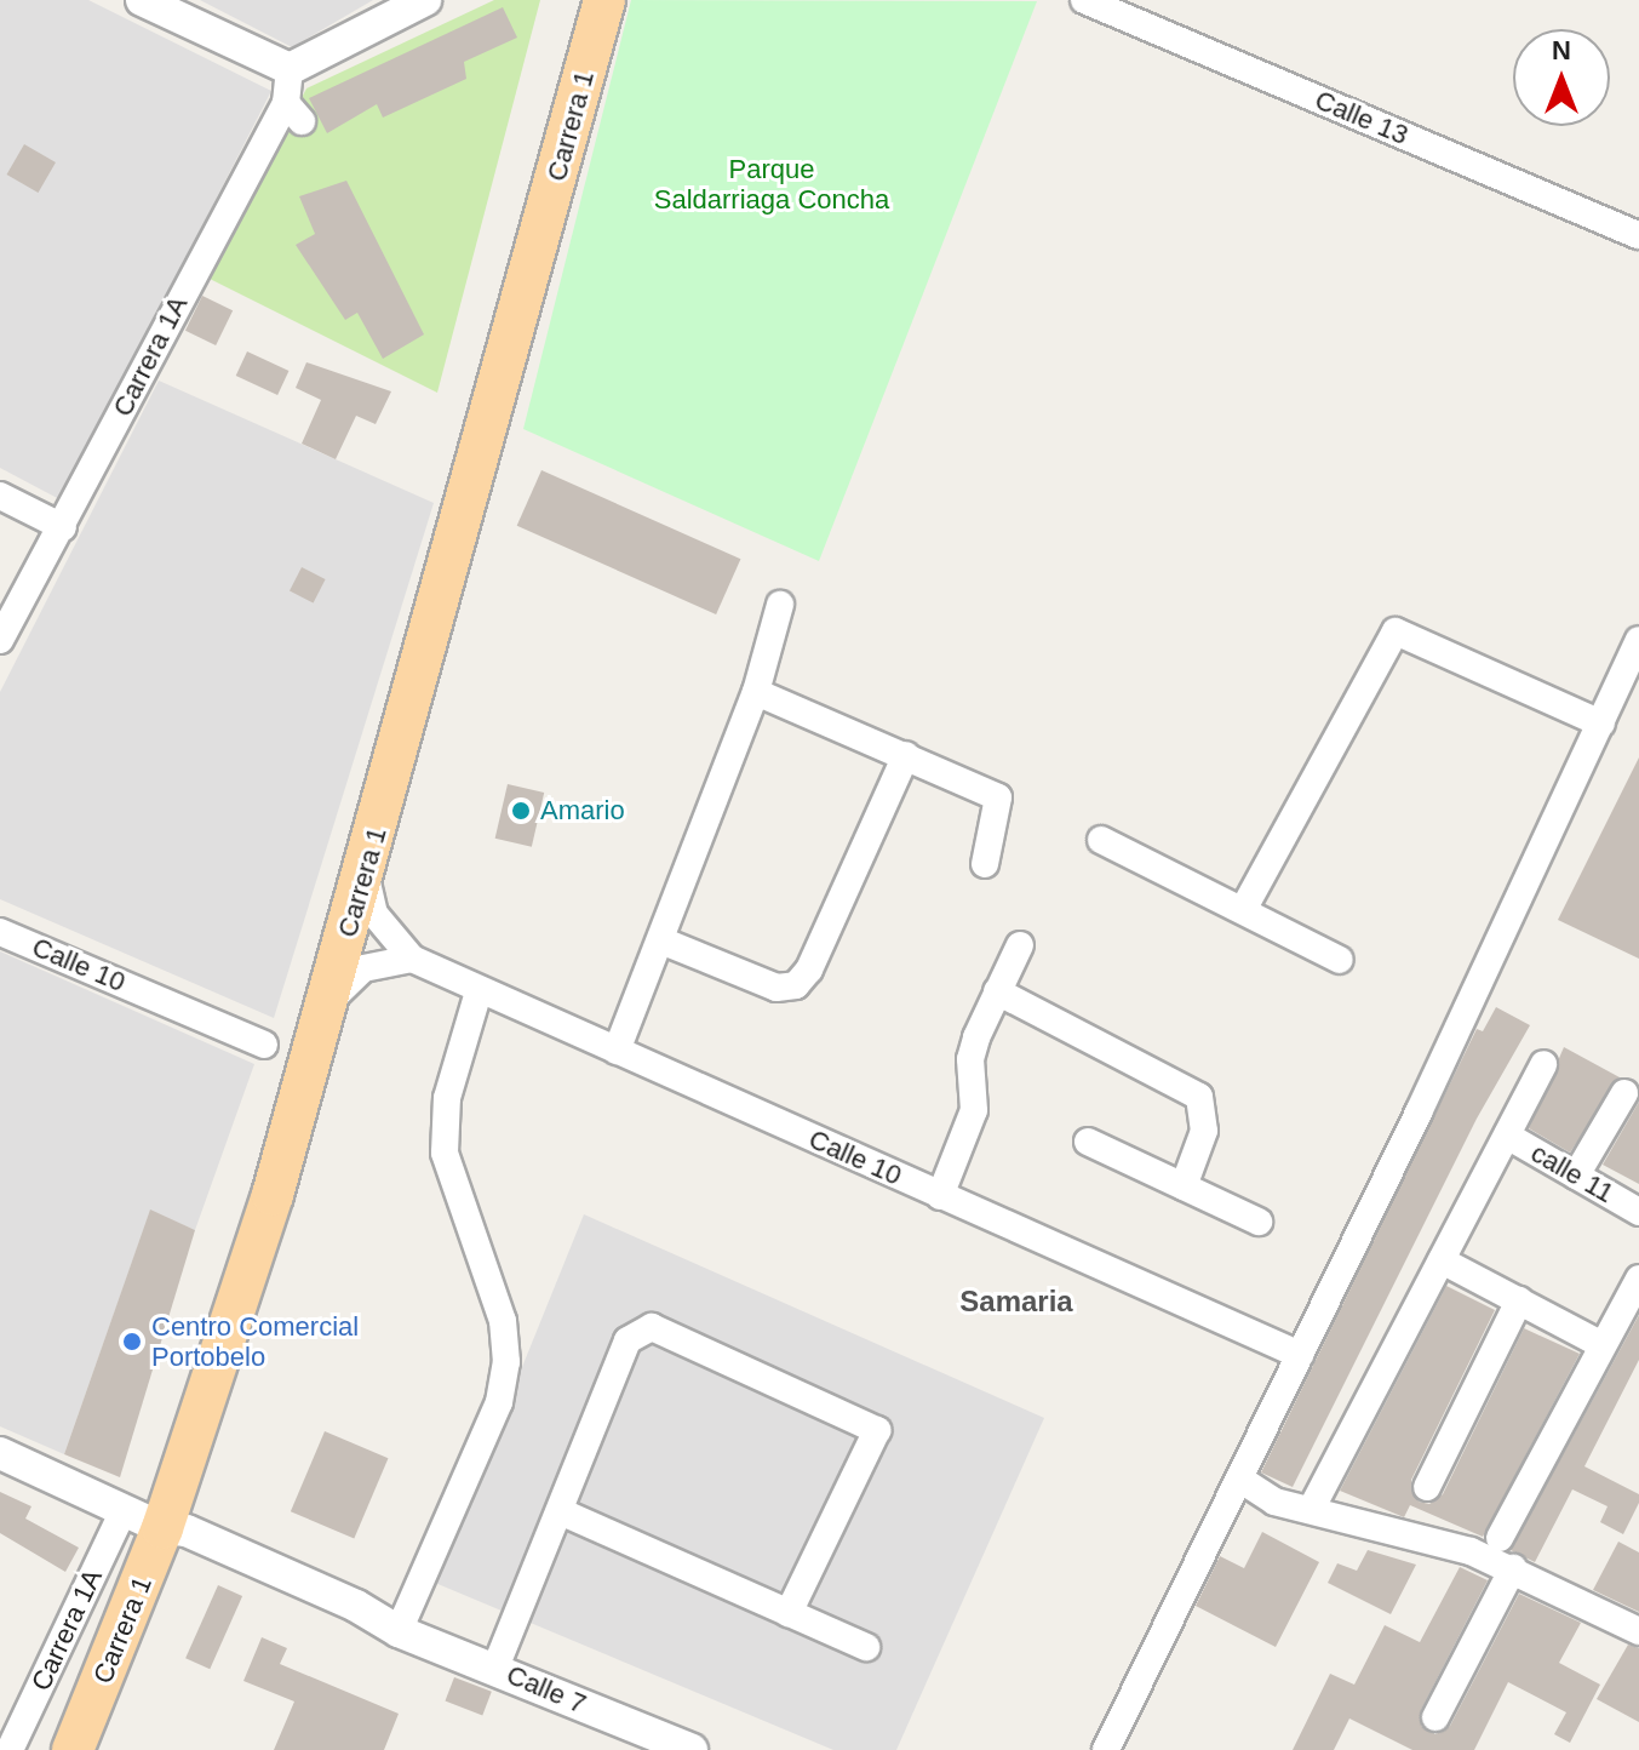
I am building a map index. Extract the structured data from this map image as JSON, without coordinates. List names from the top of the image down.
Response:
{
  "streets": {
    "main road": ["Carrera 1"],
    "street": [
      "Calle 13",
      "Carrera 1A",
      "Calle 10",
      "calle 11",
      "Calle 7"
    ]
  },
  "crossings": [
    ["Carrera 1", "Calle 7"],
    ["Carrera 1A", "Calle 7"]
  ],
  "districts": ["Samaria"],
  "parks": ["Parque Saldarriaga Concha"],
  "places": ["Amario", "Centro Comercial Portobelo"],
  "north": "top"
}
